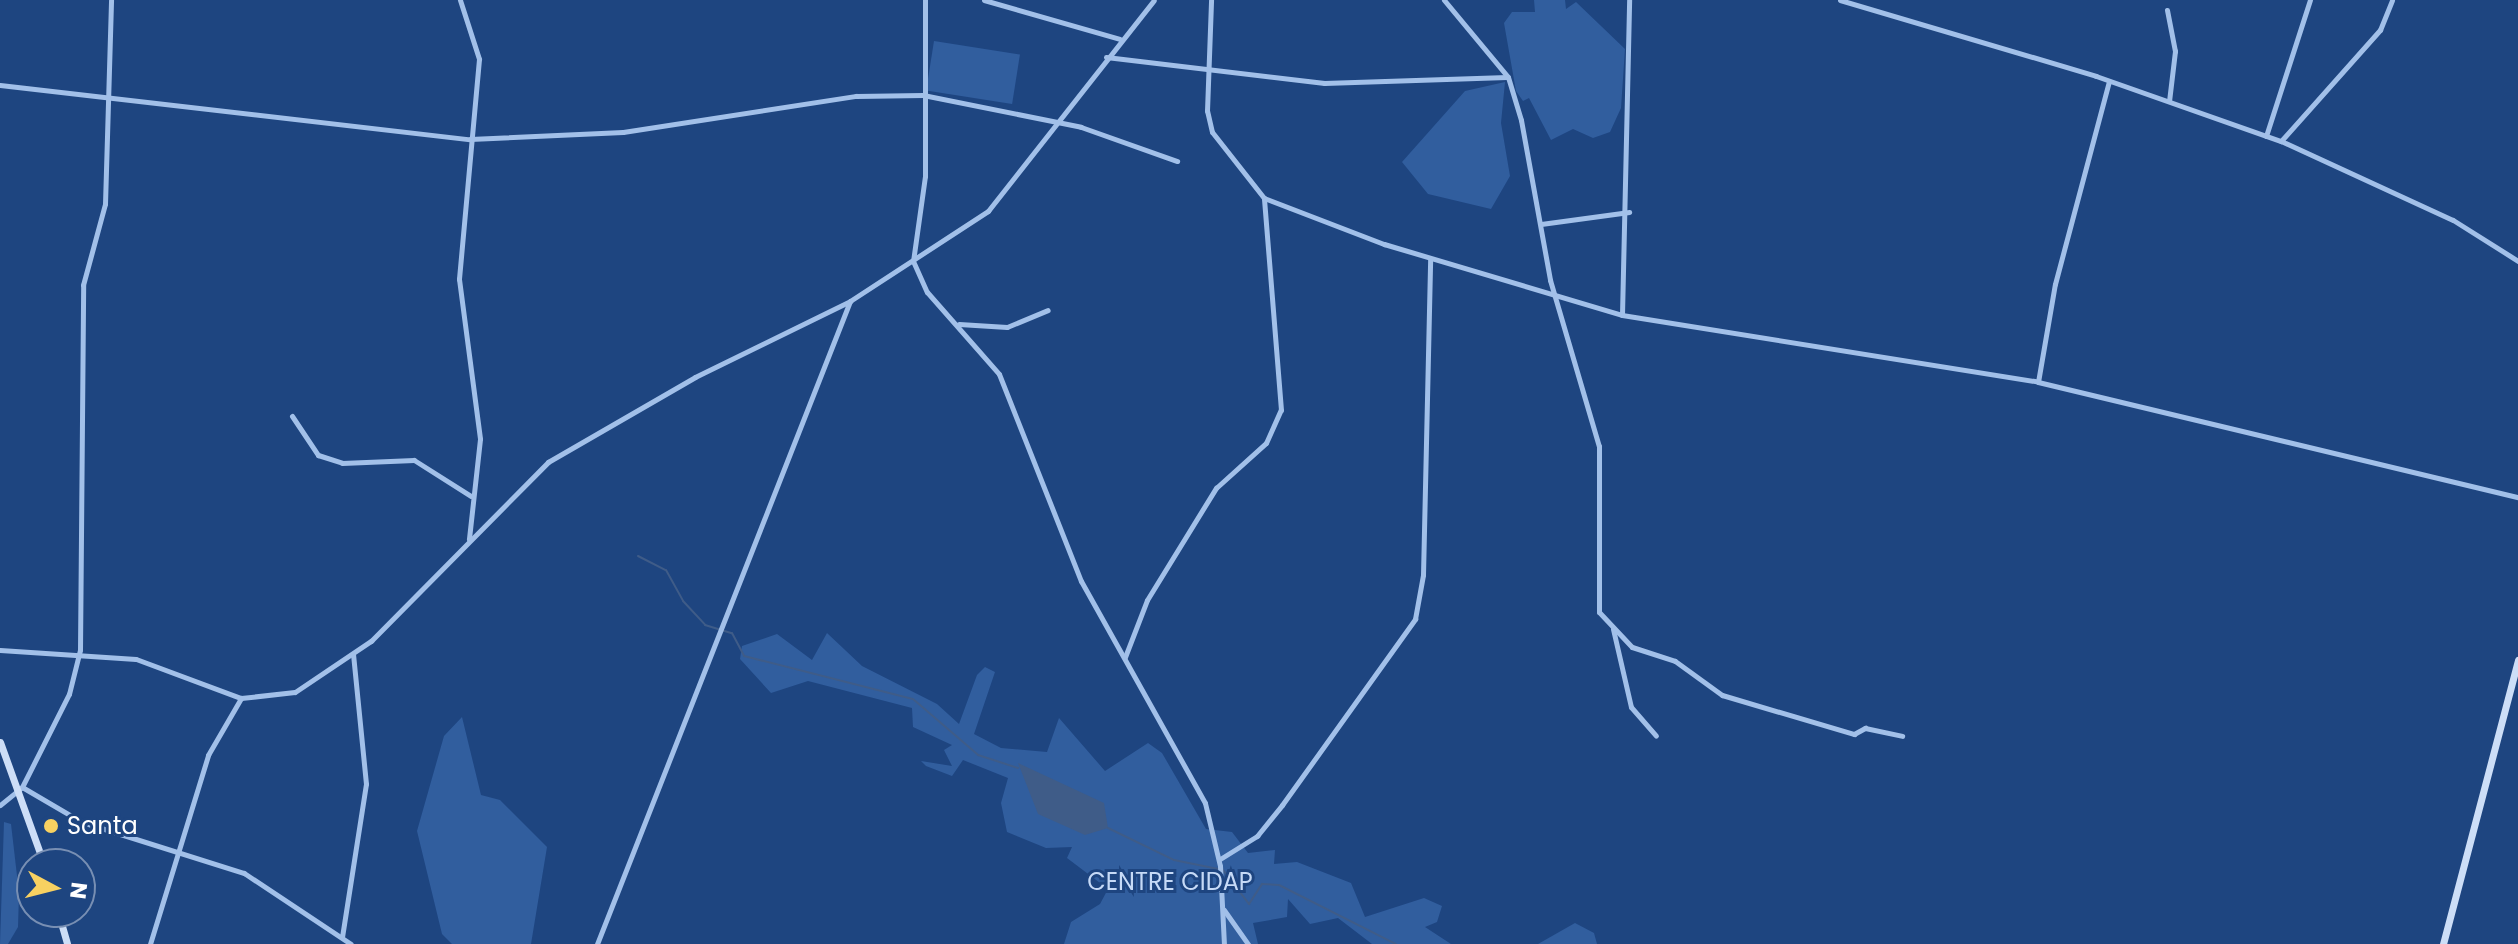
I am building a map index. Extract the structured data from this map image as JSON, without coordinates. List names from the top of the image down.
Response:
{
  "parks": ["CENTRE CIDAP"],
  "places": ["Santa"],
  "north": "right"
}
